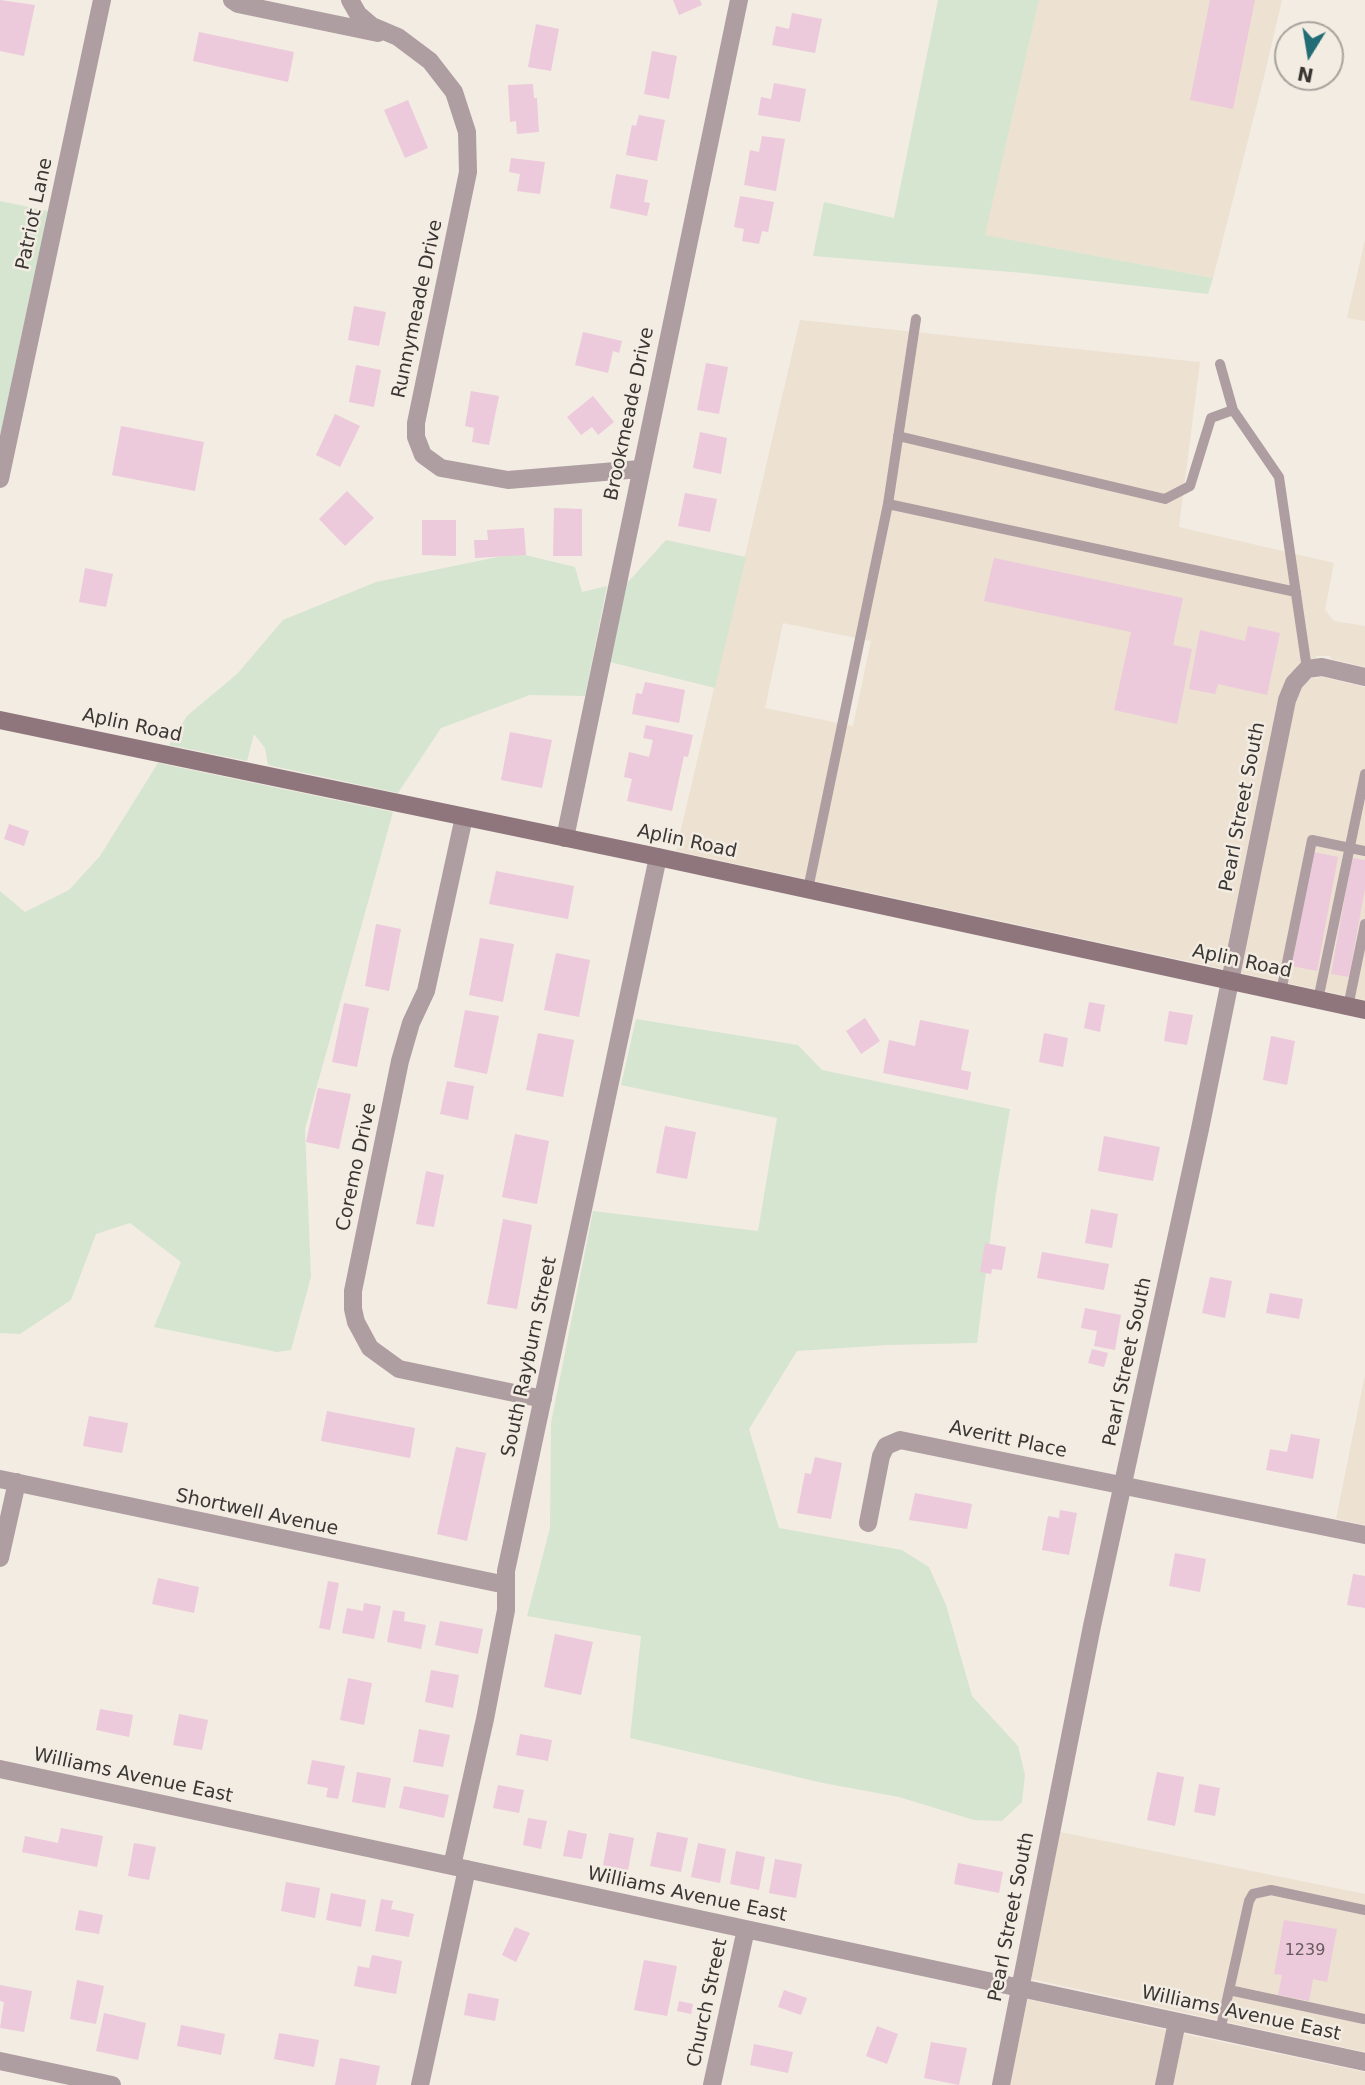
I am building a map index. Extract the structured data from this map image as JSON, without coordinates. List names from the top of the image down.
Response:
{
  "streets": {
    "street": [
      "Patriot Lane",
      "Runnymeade Drive",
      "Brookmeade Drive",
      "Aplin Road",
      "Pearl Street South",
      "Coremo Drive",
      "South Rayburn Street",
      "Averitt Place",
      "Shortwell Avenue",
      "Williams Avenue East",
      "Church Street"
    ]
  },
  "crossings": [
    ["Runnymeade Drive", "Brookmeade Drive"],
    ["Brookmeade Drive", "Aplin Road"],
    ["Aplin Road", "Pearl Street South"],
    ["Aplin Road", "Coremo Drive"],
    ["Aplin Road", "South Rayburn Street"],
    ["Pearl Street South", "Averitt Place"],
    ["Pearl Street South", "Williams Avenue East"],
    ["Coremo Drive", "South Rayburn Street"],
    ["South Rayburn Street", "Shortwell Avenue"],
    ["South Rayburn Street", "Williams Avenue East"],
    ["Williams Avenue East", "Church Street"]
  ],
  "house_numbers": ["1239"],
  "north": "bottom"
}
